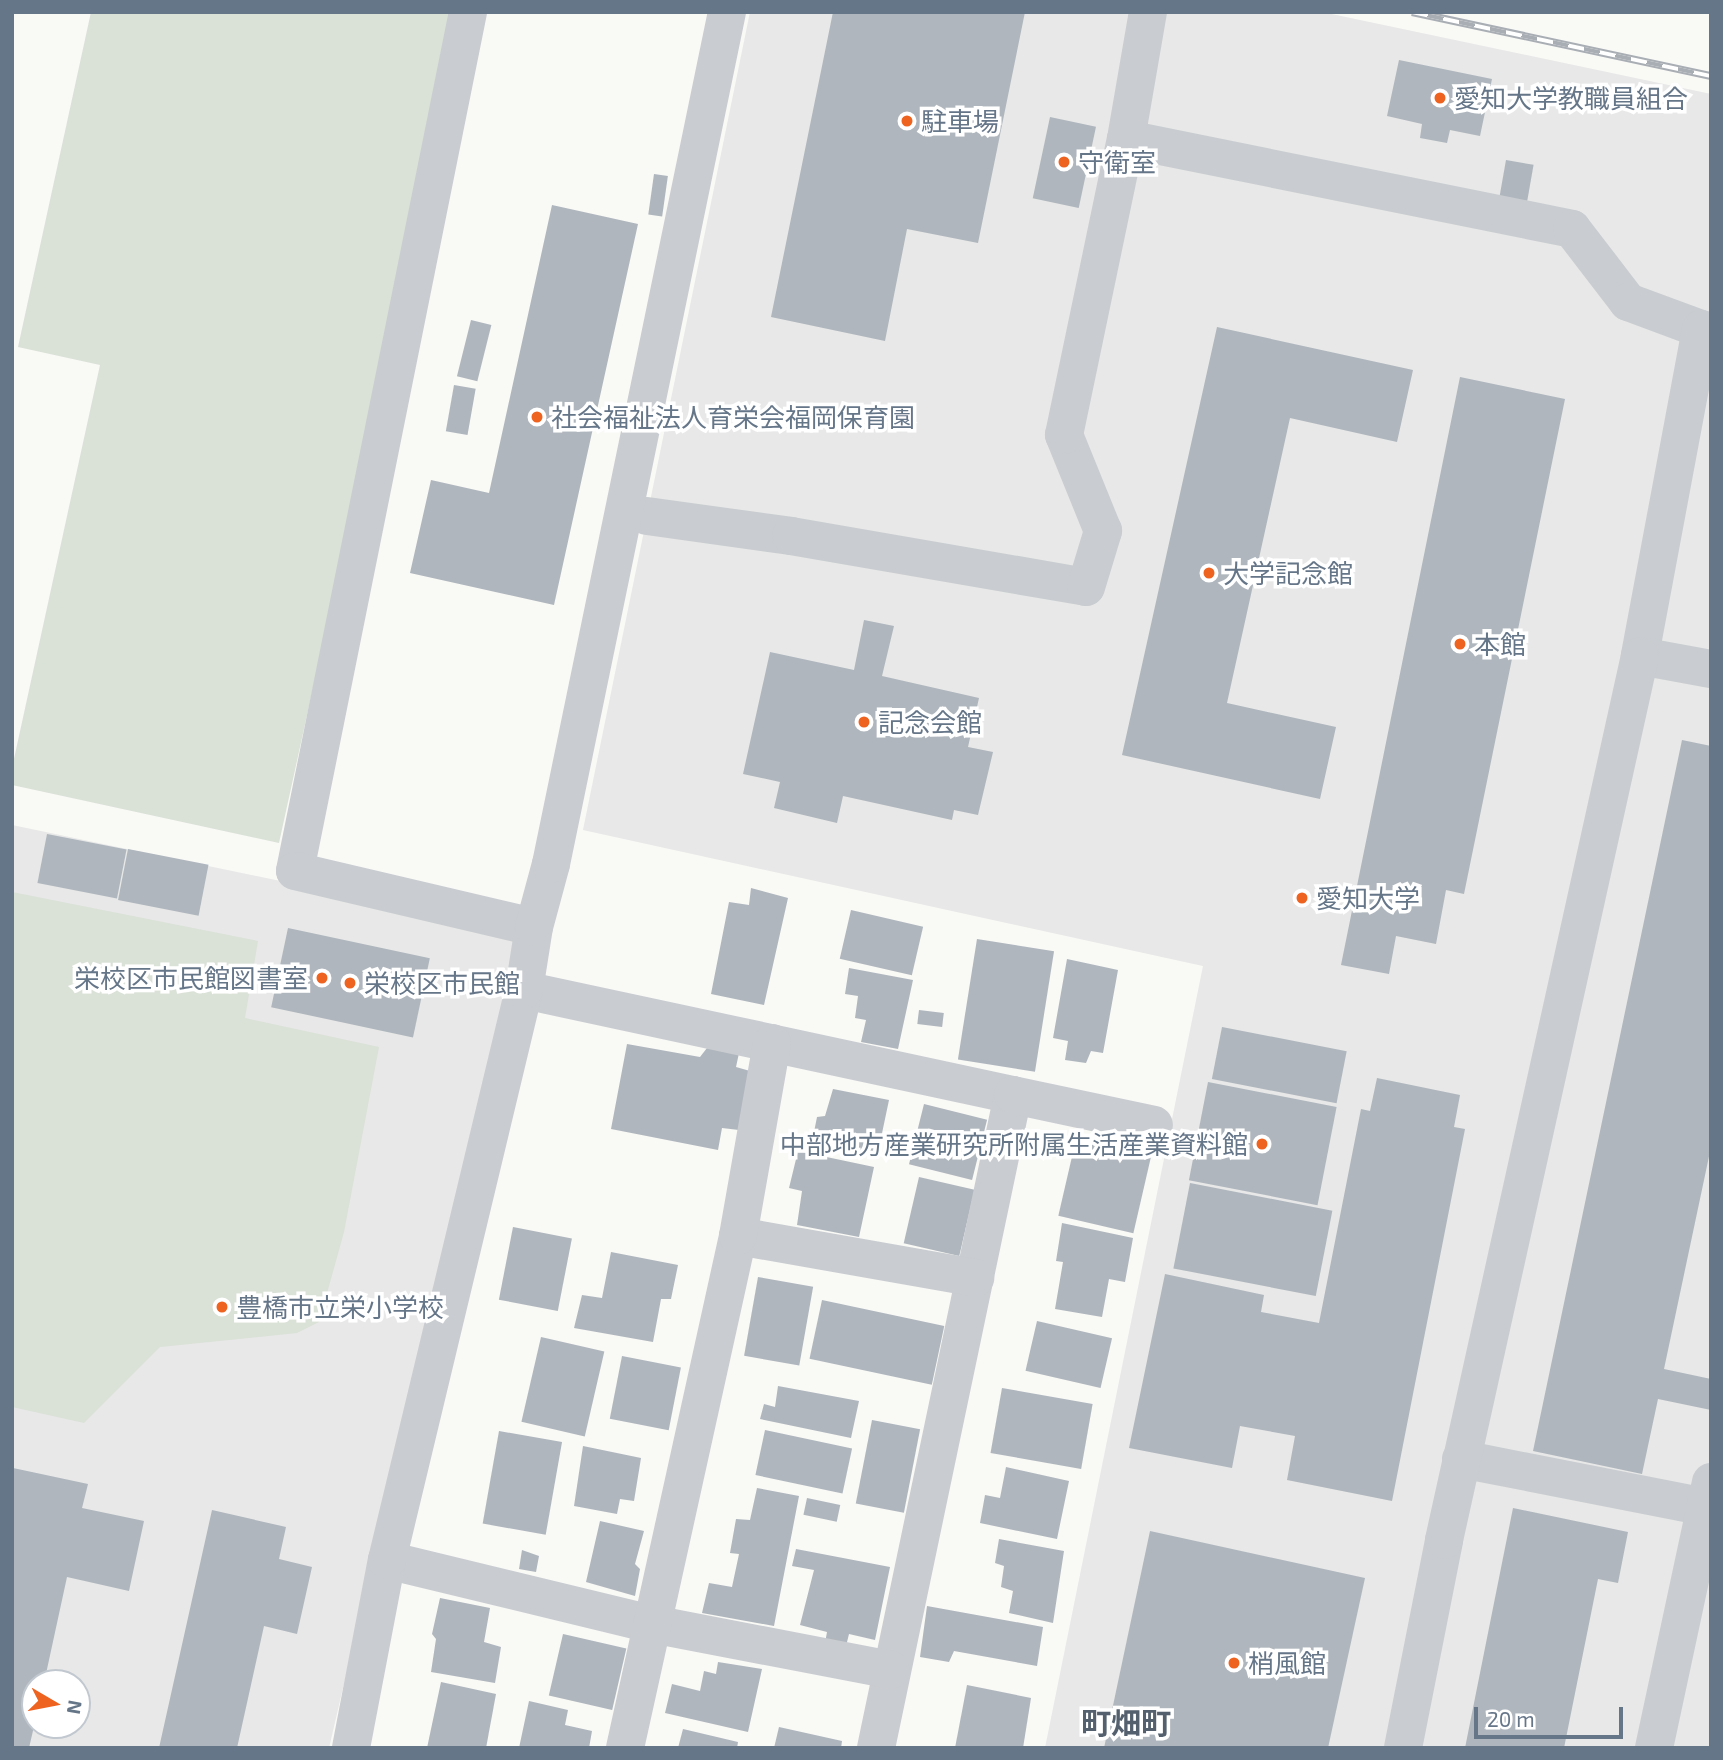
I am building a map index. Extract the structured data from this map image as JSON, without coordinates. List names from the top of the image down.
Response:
{
  "districts": ["町畑町"],
  "places": [
    "愛知大学教職員組合",
    "駐車場",
    "守衛室",
    "社会福祉法人育栄会福岡保育園",
    "大学記念館",
    "本館",
    "記念会館",
    "愛知大学",
    "栄校区市民館図書室",
    "栄校区市民館",
    "中部地方産業研究所附属生活産業資料館",
    "豊橋市立栄小学校",
    "梢風館"
  ],
  "scale_bar": "20 m",
  "north": "right"
}
